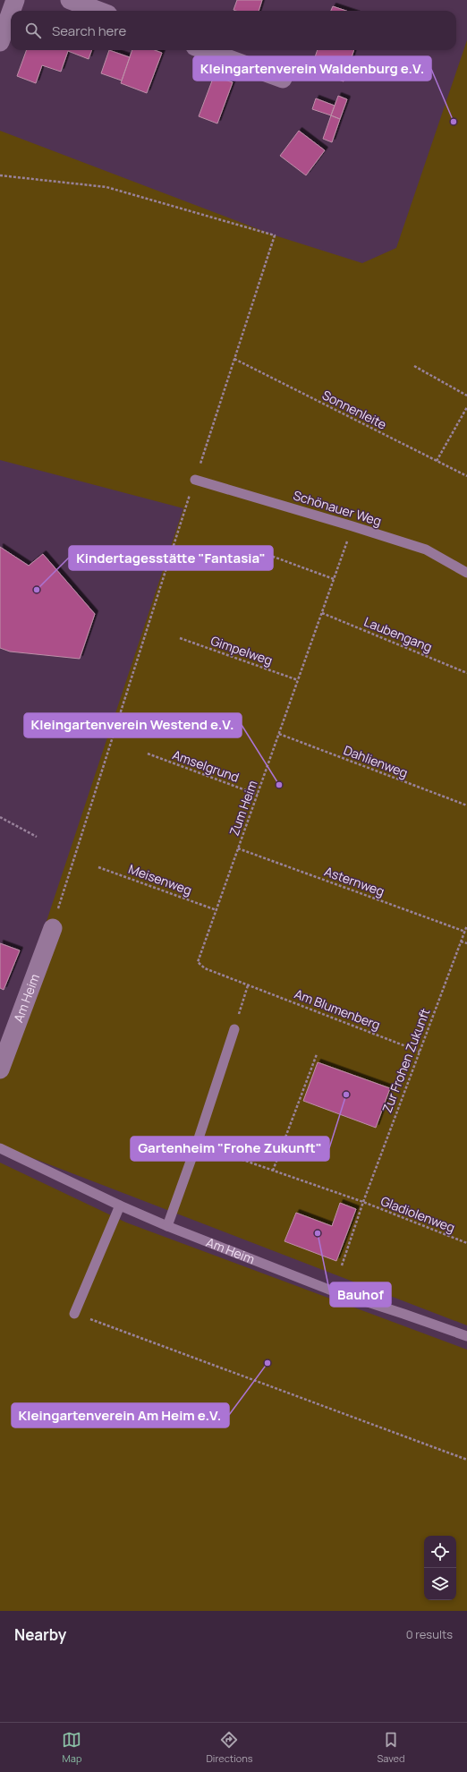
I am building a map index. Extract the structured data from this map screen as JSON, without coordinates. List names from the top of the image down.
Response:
{
  "streets": {
    "street": ["Am Heim"],
    "lane": ["Schönauer Weg"],
    "path": [
      "Sonnenleite",
      "Laubengang",
      "Gimpelweg",
      "Dahlienweg",
      "Amselgrund",
      "Zum Heim",
      "Meisenweg",
      "Asternweg",
      "Am Blumenberg",
      "Zur Frohen Zukunft",
      "Gladiolenweg"
    ]
  },
  "crossings": [
    ["Schönauer Weg", "Zum Heim"],
    ["Laubengang", "Zum Heim"],
    ["Gimpelweg", "Zum Heim"],
    ["Dahlienweg", "Zum Heim"],
    ["Amselgrund", "Zum Heim"],
    ["Zum Heim", "Meisenweg"],
    ["Zum Heim", "Asternweg"],
    ["Zum Heim", "Am Blumenberg"],
    ["Asternweg", "Zur Frohen Zukunft"],
    ["Am Blumenberg", "Zur Frohen Zukunft"],
    ["Zur Frohen Zukunft", "Gladiolenweg"]
  ],
  "places": [
    "Kleingartenverein Waldenburg e.V.",
    "Kindertagesstätte \"Fantasia\"",
    "Kleingartenverein Westend e.V.",
    "Gartenheim \"Frohe Zukunft\"",
    "Bauhof",
    "Kleingartenverein Am Heim e.V."
  ],
  "page": {
    "search": "Search here",
    "heading": ["Nearby", "0 results"],
    "nav": ["Map", "Directions", "Saved"]
  }
}
